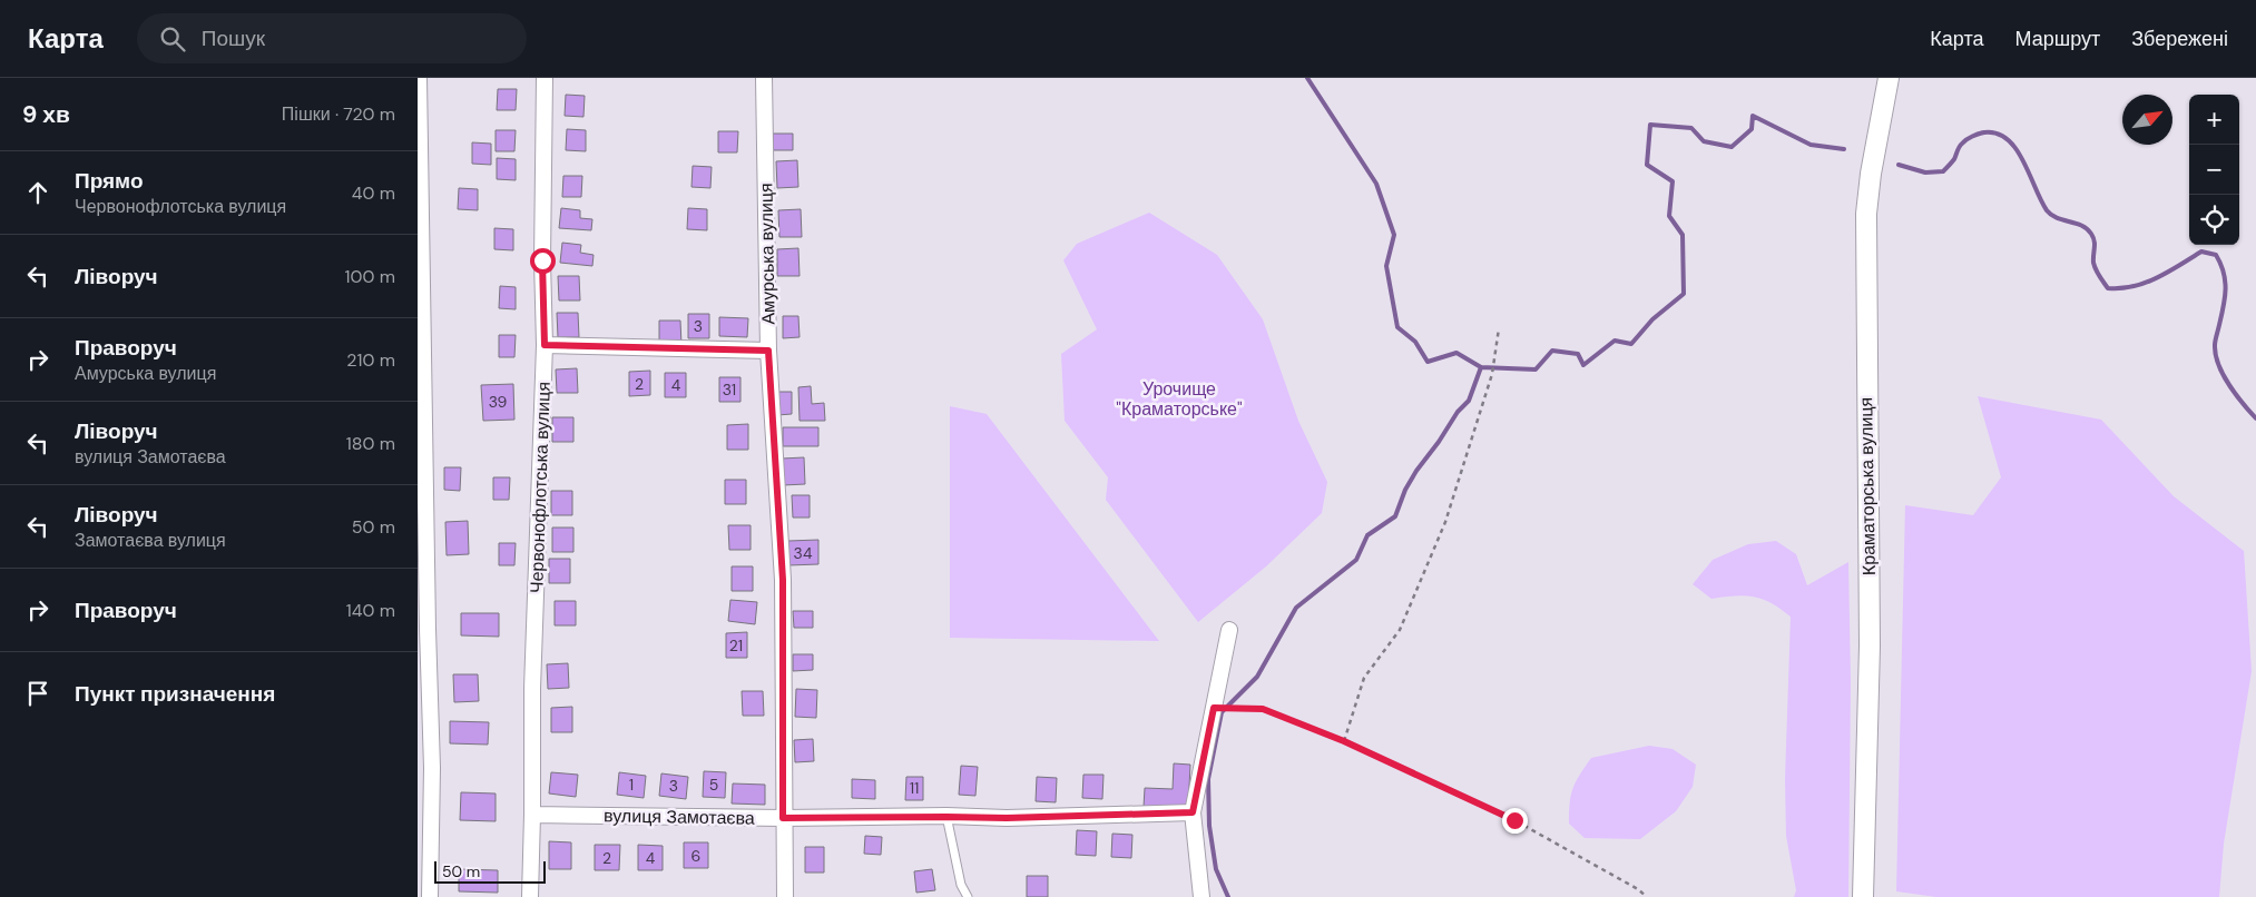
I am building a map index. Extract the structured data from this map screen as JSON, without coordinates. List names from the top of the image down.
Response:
{
  "streets": {
    "street": [
      "Амурська вулиця",
      "Краматорська вулиця",
      "Червонофлотська вулиця",
      "вулиця Замотаєва"
    ]
  },
  "crossings": [
    ["Амурська вулиця", "вулиця Замотаєва"],
    ["Червонофлотська вулиця", "вулиця Замотаєва"]
  ],
  "parks": ["Урочище \"Краматорське\""],
  "house_numbers": [
    "3",
    "2",
    "4",
    "31",
    "39",
    "34",
    "21",
    "1",
    "5",
    "3",
    "11",
    "6",
    "2",
    "4"
  ],
  "scale_bar": "50 m",
  "north": "top right",
  "page": {
    "header": "Карта",
    "search": "Пошук",
    "nav": ["Карта", "Маршрут", "Збережені"],
    "heading": ["9 хв", "Пішки · 720 m"],
    "map_buttons": ["+", "−"],
    "list": [
      ["Прямо", "Червонофлотська вулиця", "40 m"],
      ["Ліворуч", "100 m"],
      ["Праворуч", "Амурська вулиця", "210 m"],
      ["Ліворуч", "вулиця Замотаєва", "180 m"],
      ["Ліворуч", "Замотаєва вулиця", "50 m"],
      ["Праворуч", "140 m"],
      "Пункт призначення"
    ],
    "scale": "50 m"
  }
}
